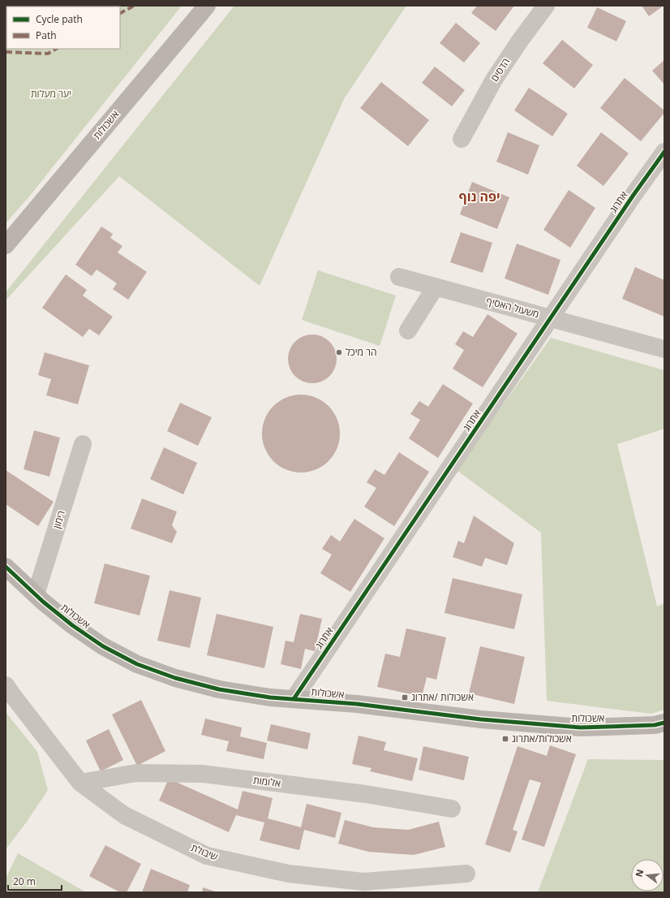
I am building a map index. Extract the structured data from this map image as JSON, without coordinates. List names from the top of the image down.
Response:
{
  "streets": {
    "street": [
      "הדסים",
      "אשכולות",
      "אתרוג",
      "משעול האסיף",
      "רימון",
      "אלומות",
      "שיבולת"
    ]
  },
  "crossings": [
    ["אשכולות", "אתרוג"],
    ["אשכולות", "רימון"],
    ["אתרוג", "משעול האסיף"],
    ["אלומות", "שיבולת"]
  ],
  "districts": ["יפה נוף"],
  "parks": ["יער מעלות"],
  "places": {
    "other": ["הר מיכל"],
    "transit": ["אשכולות /אתרוג", "אשכולות/אתרוג"]
  },
  "legend": ["Cycle path", "Path"],
  "scale_bar": "20 m",
  "north": "left"
}
